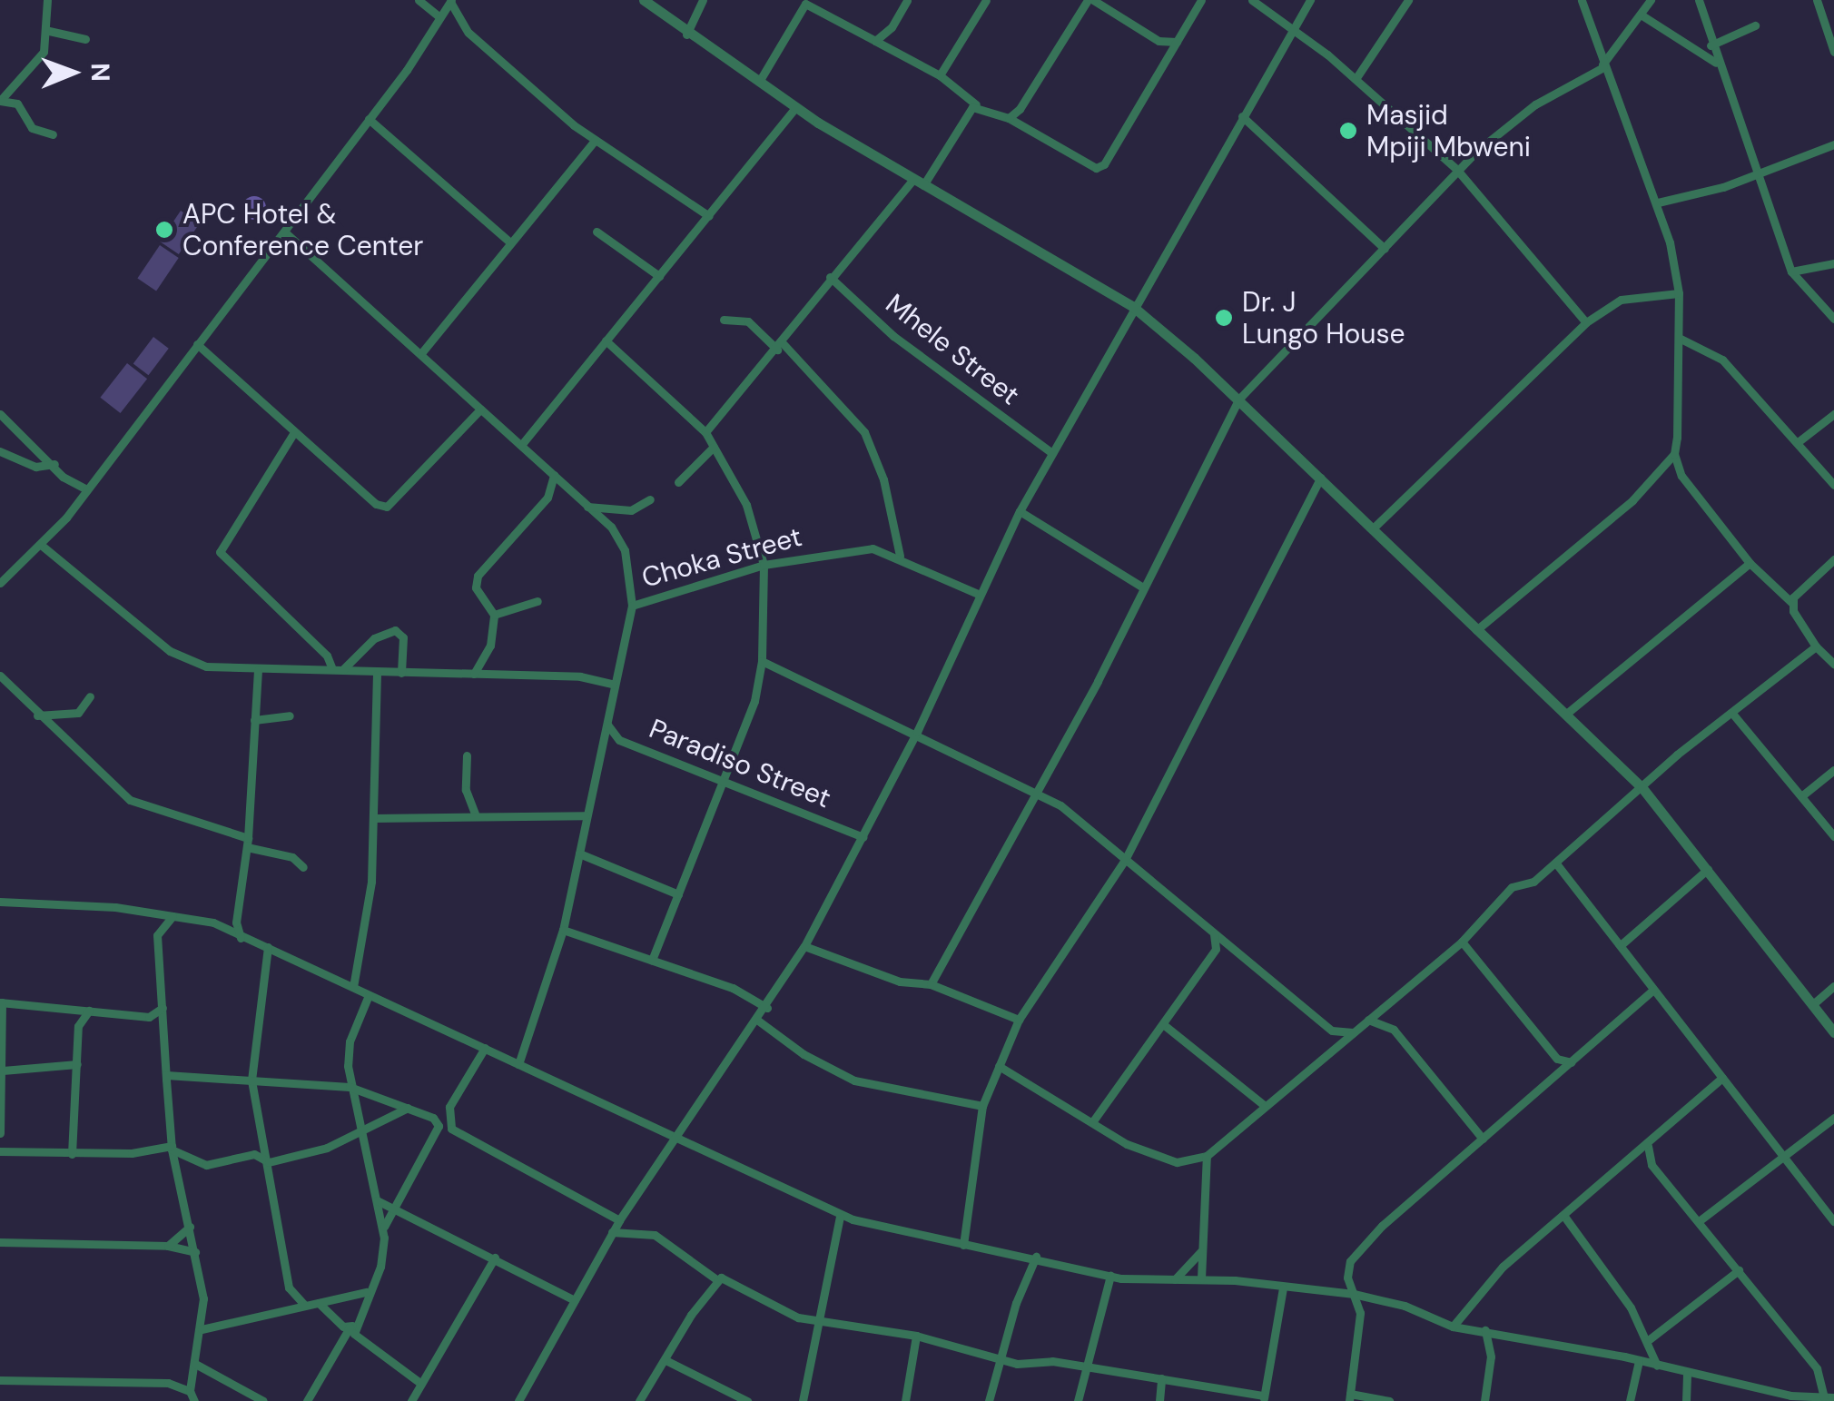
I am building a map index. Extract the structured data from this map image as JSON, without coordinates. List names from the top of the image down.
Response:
{
  "streets": {
    "street": ["Mhele Street", "Choka Street", "Paradiso Street"]
  },
  "places": ["Masjid Mpiji Mbweni", "APC Hotel & Conference Center", "Dr. J Lungo House"],
  "north": "right"
}
